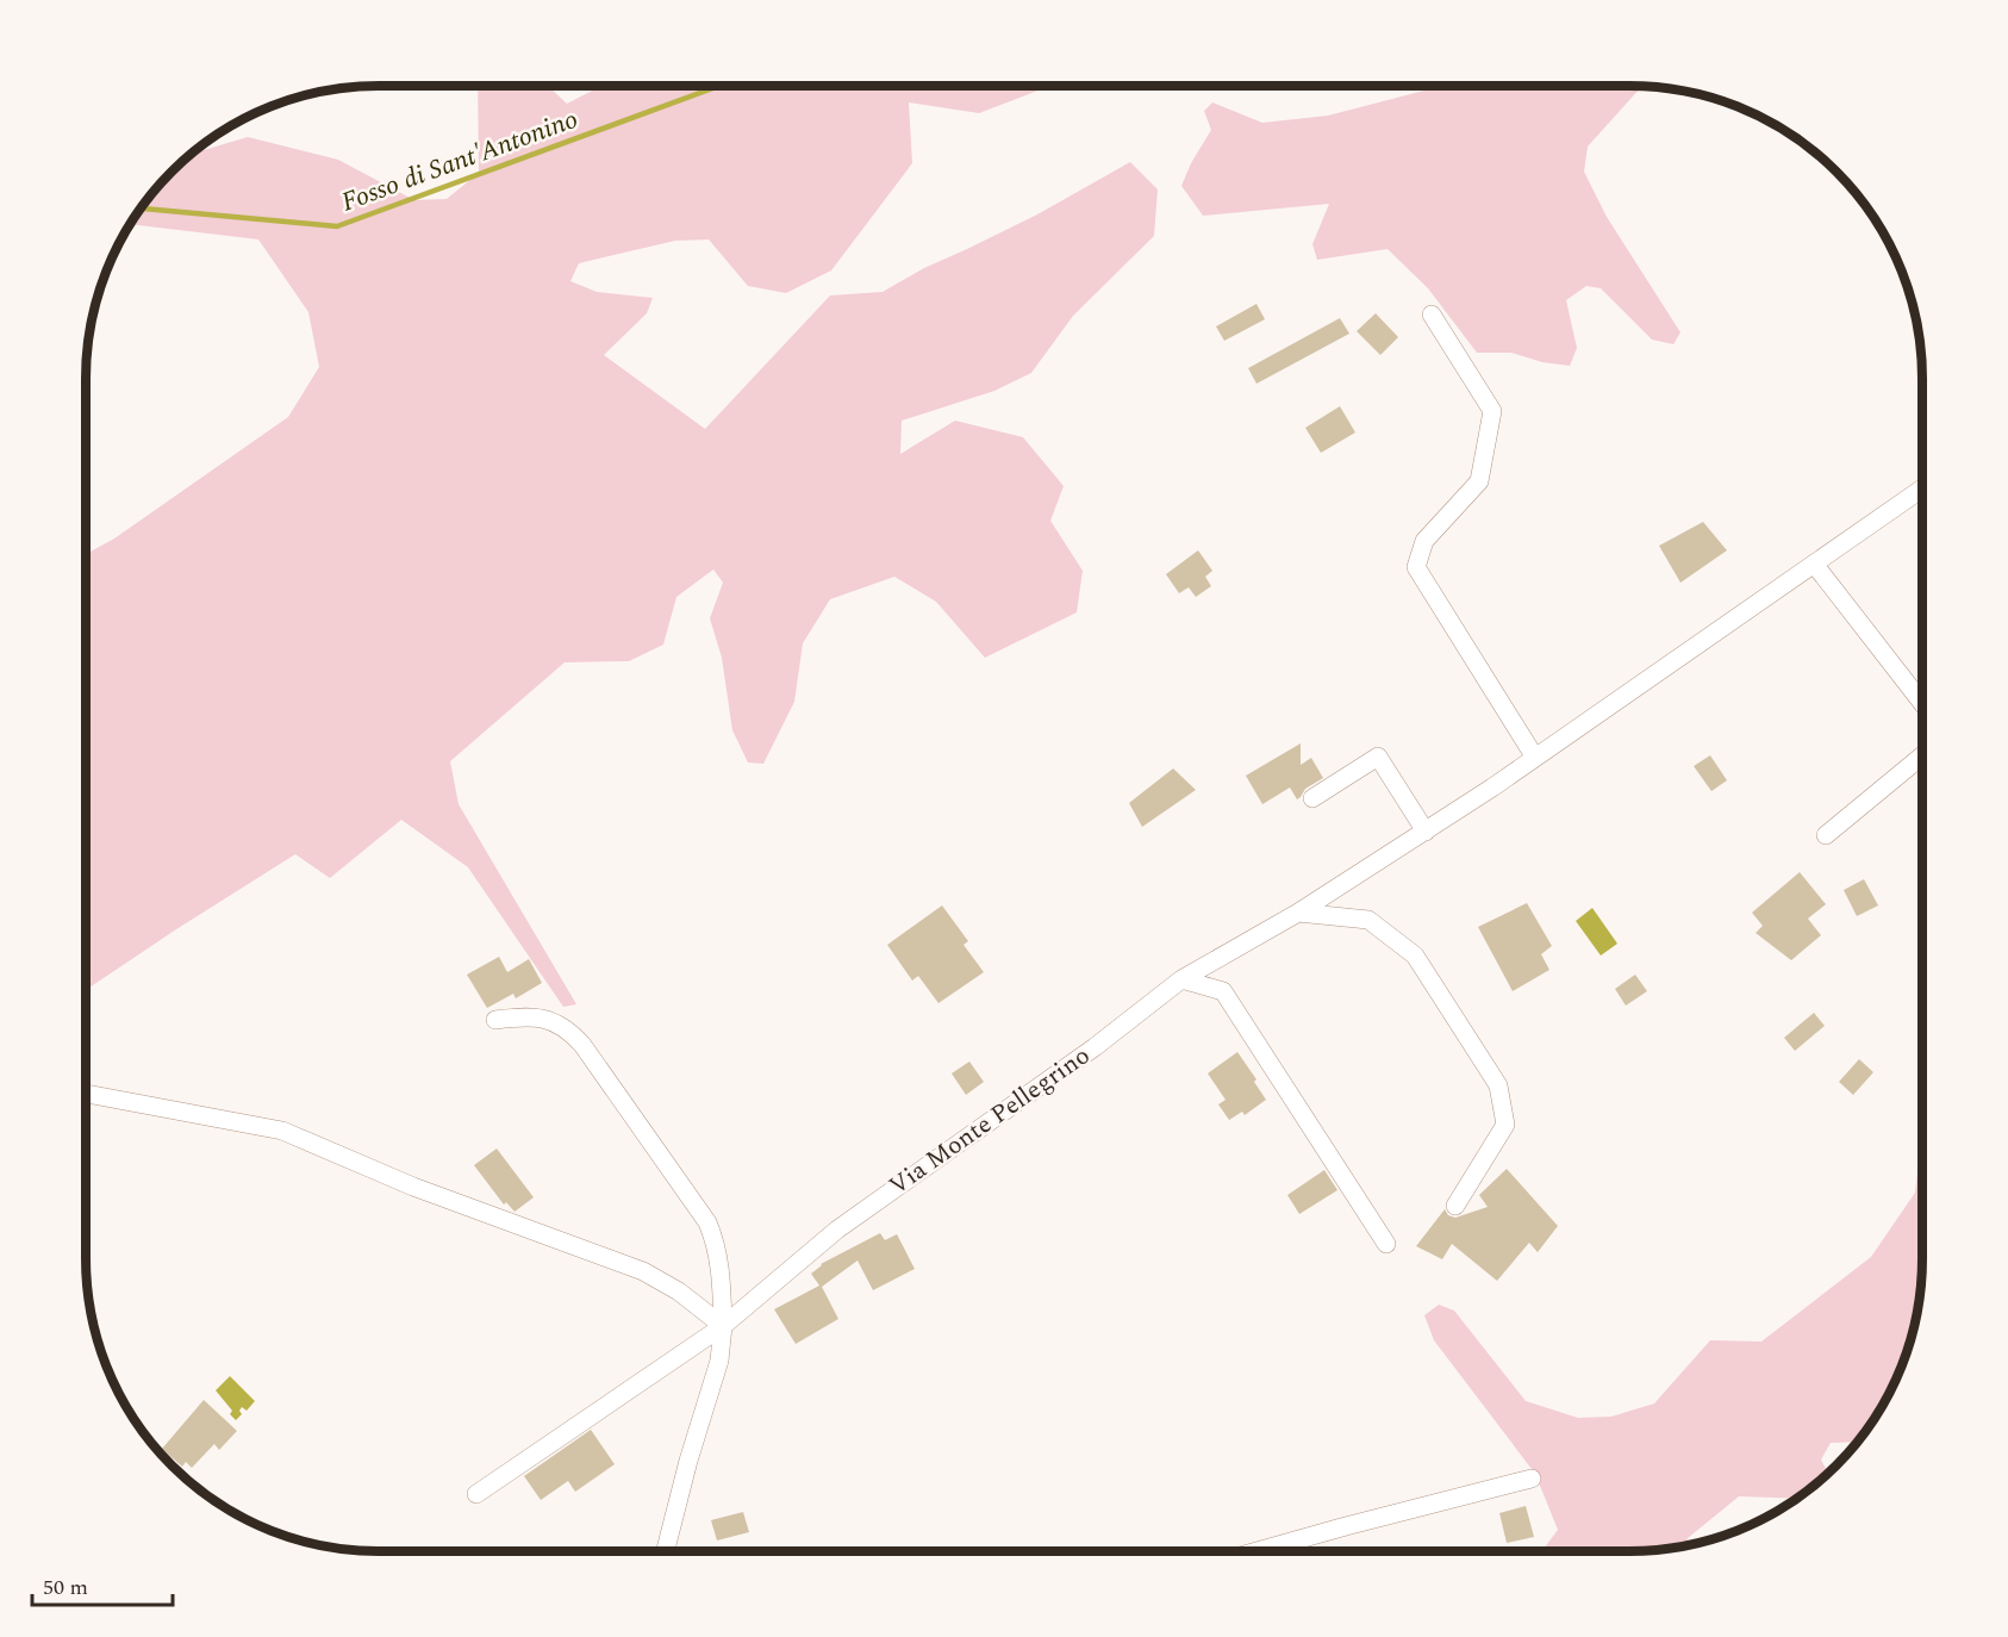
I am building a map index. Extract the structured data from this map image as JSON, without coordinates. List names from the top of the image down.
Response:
{
  "streets": {
    "street": ["Via Monte Pellegrino"]
  },
  "water": ["Fosso di Sant'Antonino"],
  "scale_bar": "50 m"
}
